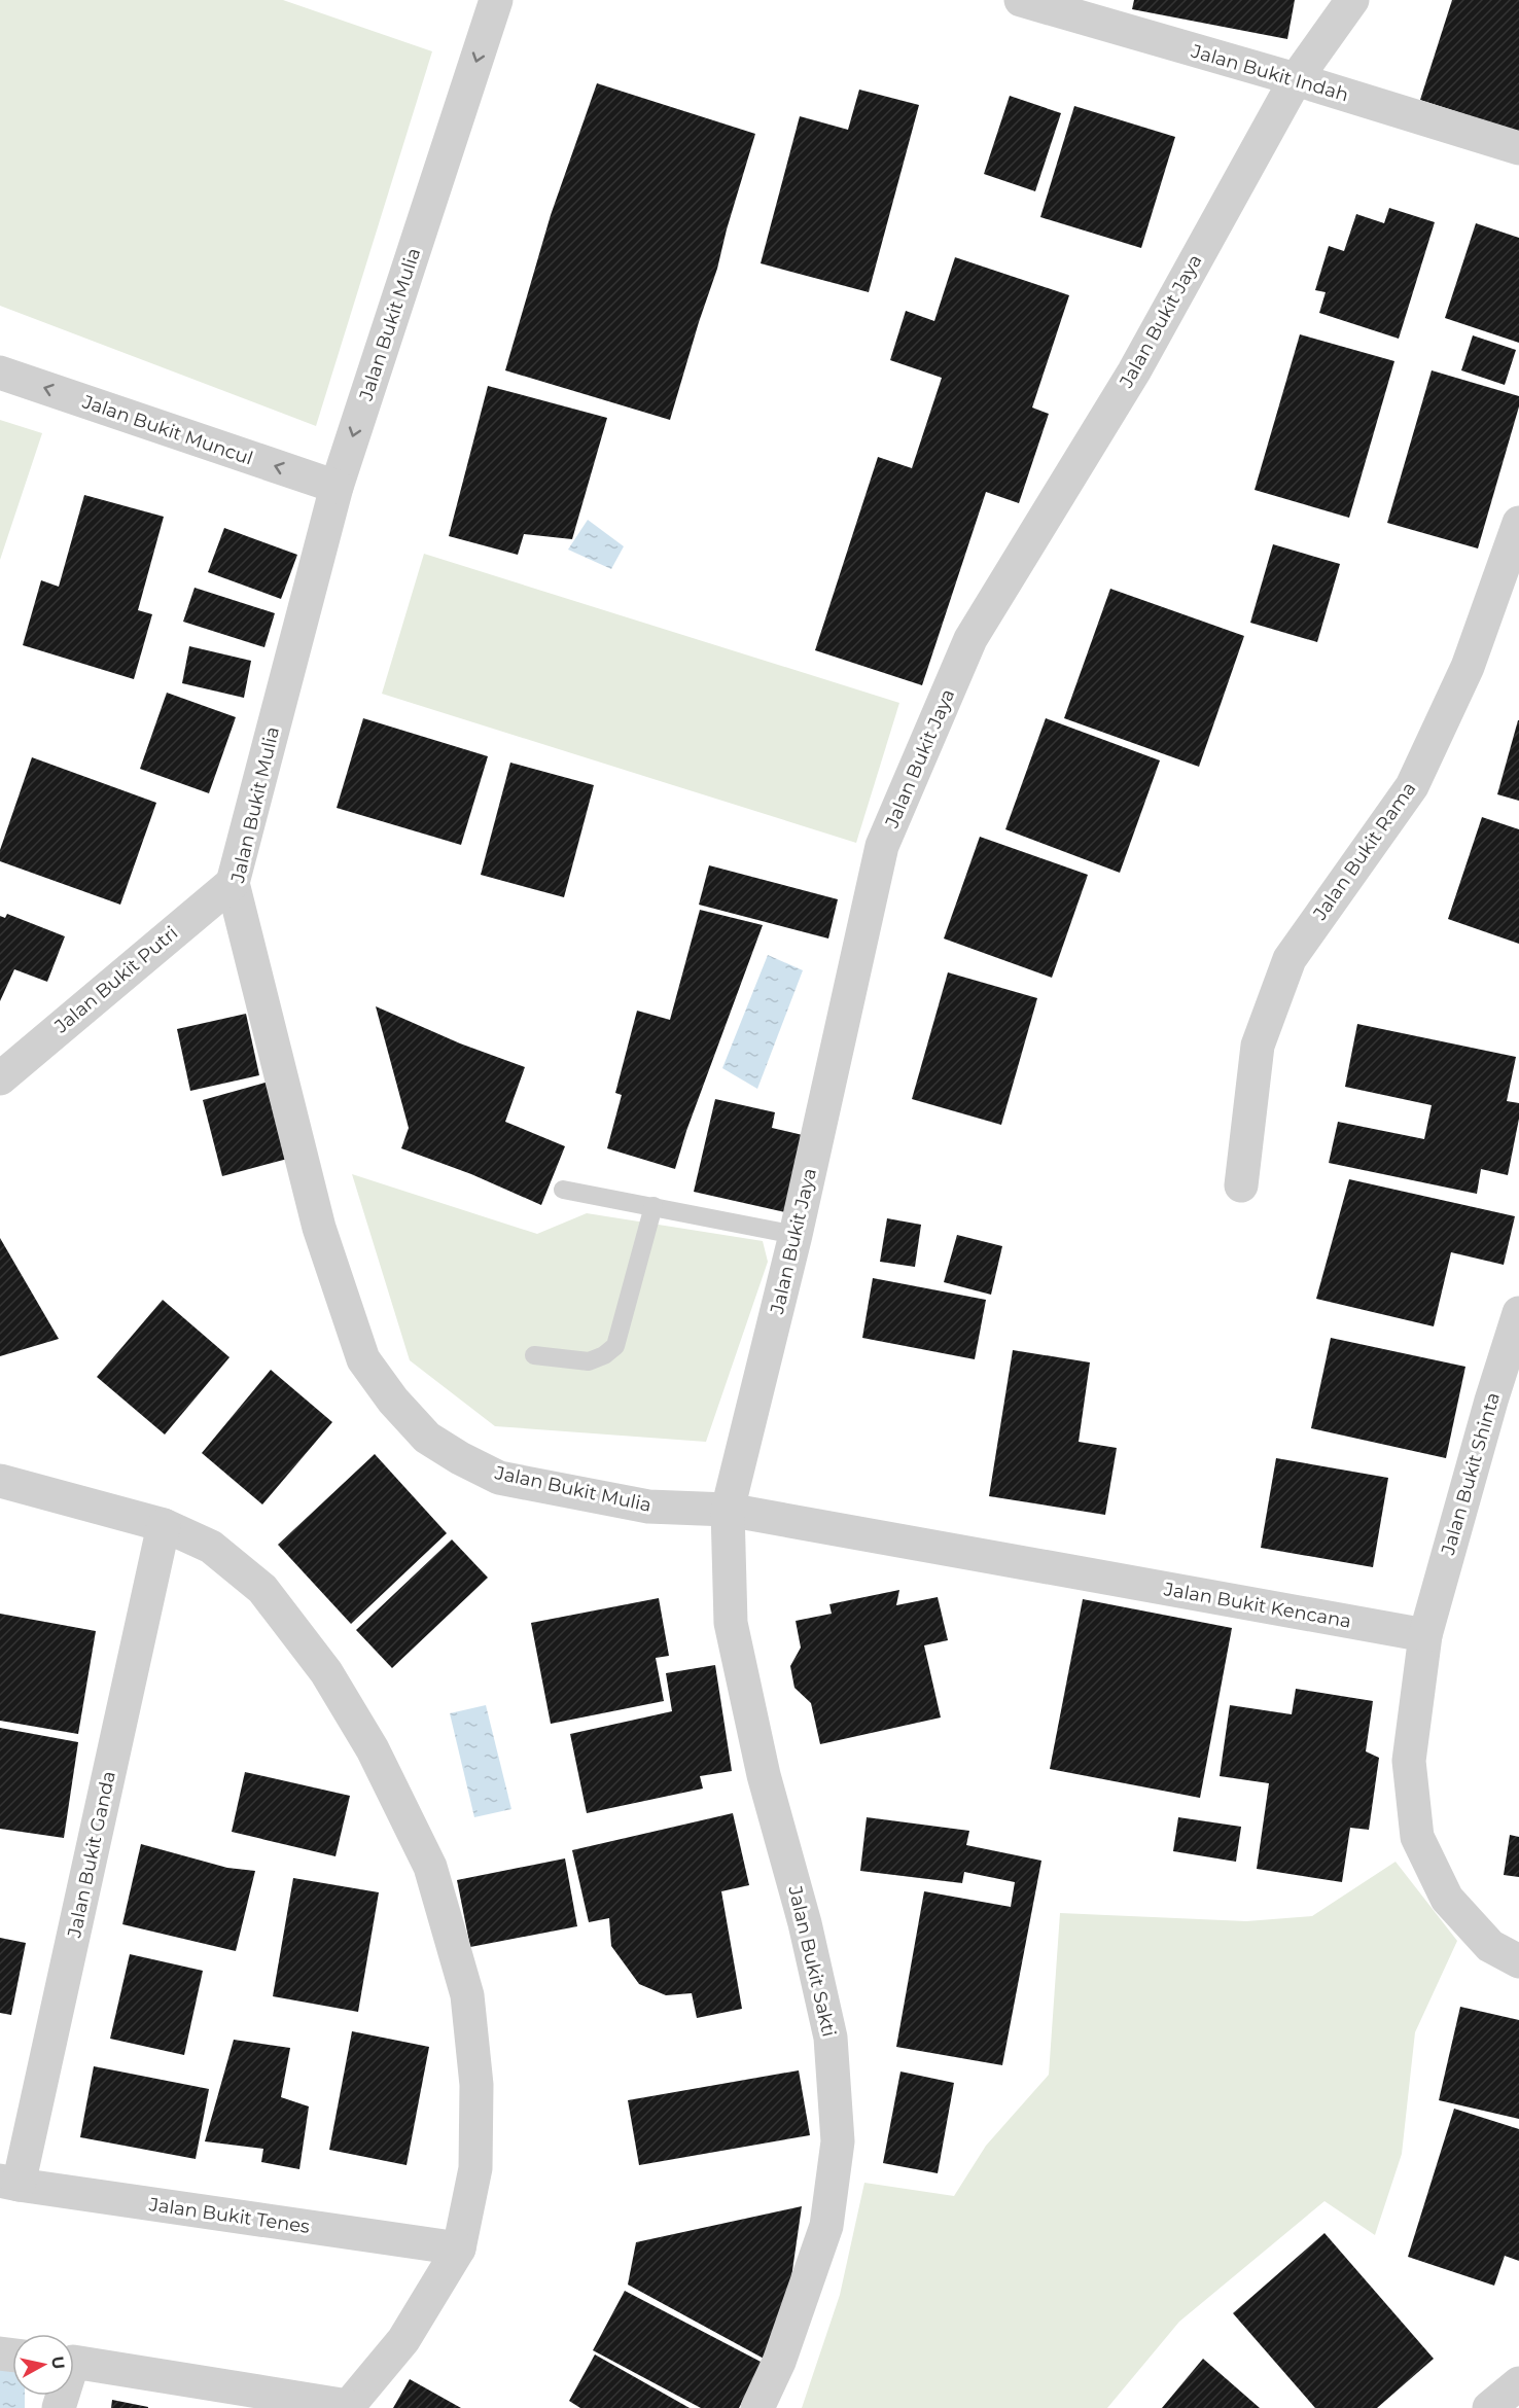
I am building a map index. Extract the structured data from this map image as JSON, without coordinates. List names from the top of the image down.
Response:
{
  "streets": {
    "street": [
      "Jalan Bukit Indah",
      "Jalan Bukit Jaya",
      "Jalan Bukit Mulia",
      "Jalan Bukit Muncul",
      "Jalan Bukit Rama",
      "Jalan Bukit Putri",
      "Jalan Bukit Shinta",
      "Jalan Bukit Kencana",
      "Jalan Bukit Ganda",
      "Jalan Bukit Sakti",
      "Jalan Bukit Tenes"
    ]
  },
  "crossings": [
    ["Jalan Bukit Indah", "Jalan Bukit Jaya"],
    ["Jalan Bukit Jaya", "Jalan Bukit Mulia"],
    ["Jalan Bukit Jaya", "Jalan Bukit Kencana"],
    ["Jalan Bukit Jaya", "Jalan Bukit Sakti"],
    ["Jalan Bukit Mulia", "Jalan Bukit Muncul"],
    ["Jalan Bukit Mulia", "Jalan Bukit Putri"],
    ["Jalan Bukit Mulia", "Jalan Bukit Kencana"],
    ["Jalan Bukit Mulia", "Jalan Bukit Sakti"],
    ["Jalan Bukit Shinta", "Jalan Bukit Kencana"],
    ["Jalan Bukit Kencana", "Jalan Bukit Sakti"],
    ["Jalan Bukit Ganda", "Jalan Bukit Tenes"]
  ],
  "one_way": ["Jalan Bukit Muncul"],
  "north": "right"
}
